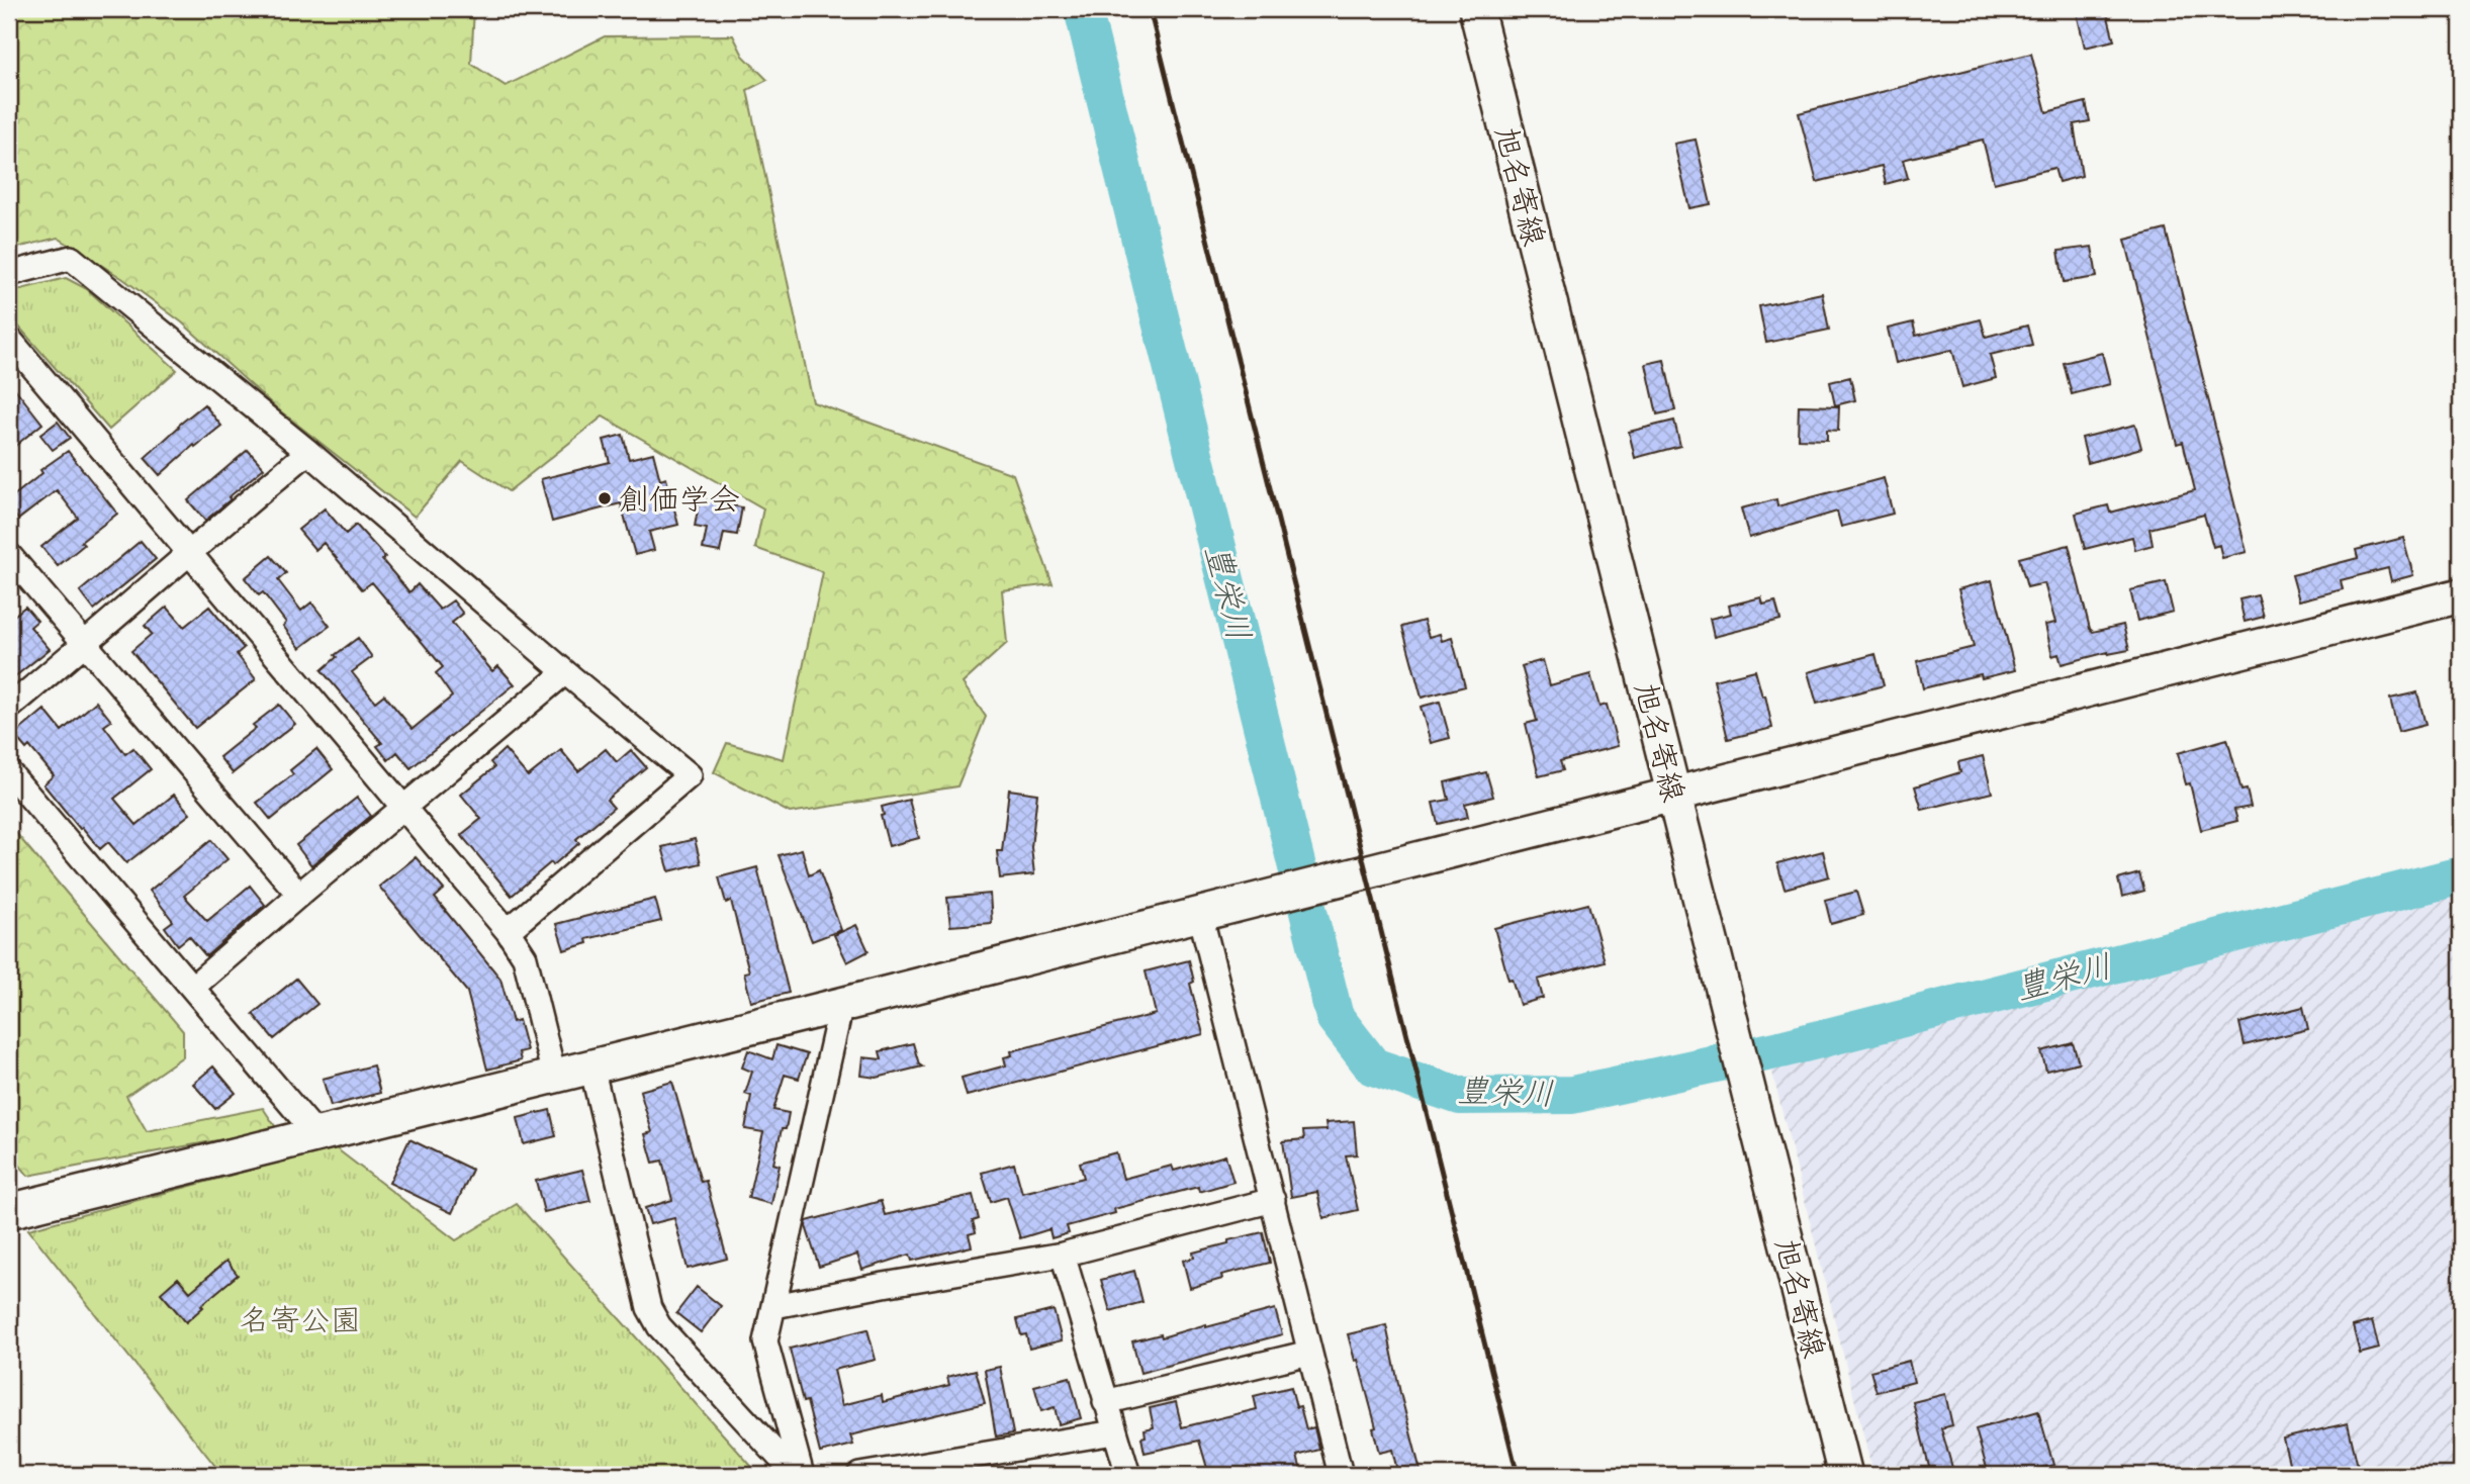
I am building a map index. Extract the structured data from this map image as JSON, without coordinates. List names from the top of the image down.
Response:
{
  "streets": {
    "street": ["旭名寄線"]
  },
  "water": ["豊栄川"],
  "parks": ["名寄公園"],
  "places": ["創価学会"]
}
